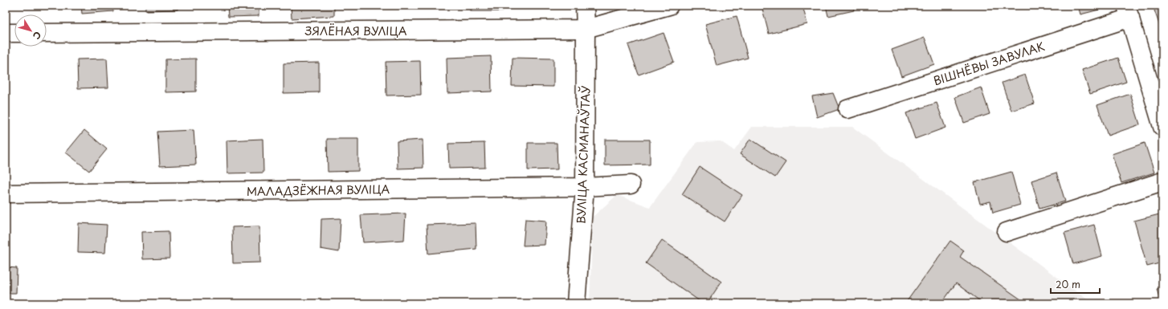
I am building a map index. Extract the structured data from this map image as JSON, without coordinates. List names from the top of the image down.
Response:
{
  "streets": {
    "street": [
      "ЗЯЛЁНАЯ ВУЛІЦА",
      "ВІШНЁВЫ ЗАВУЛАК",
      "ВУЛІЦА КАСМАНАЎТАЎ",
      "МАЛАДЗЁЖНАЯ ВУЛІЦА"
    ]
  },
  "crossings": [
    ["ЗЯЛЁНАЯ ВУЛІЦА", "ВУЛІЦА КАСМАНАЎТАЎ"],
    ["ВУЛІЦА КАСМАНАЎТАЎ", "МАЛАДЗЁЖНАЯ ВУЛІЦА"]
  ],
  "scale_bar": "20 m",
  "north": "bottom right"
}
